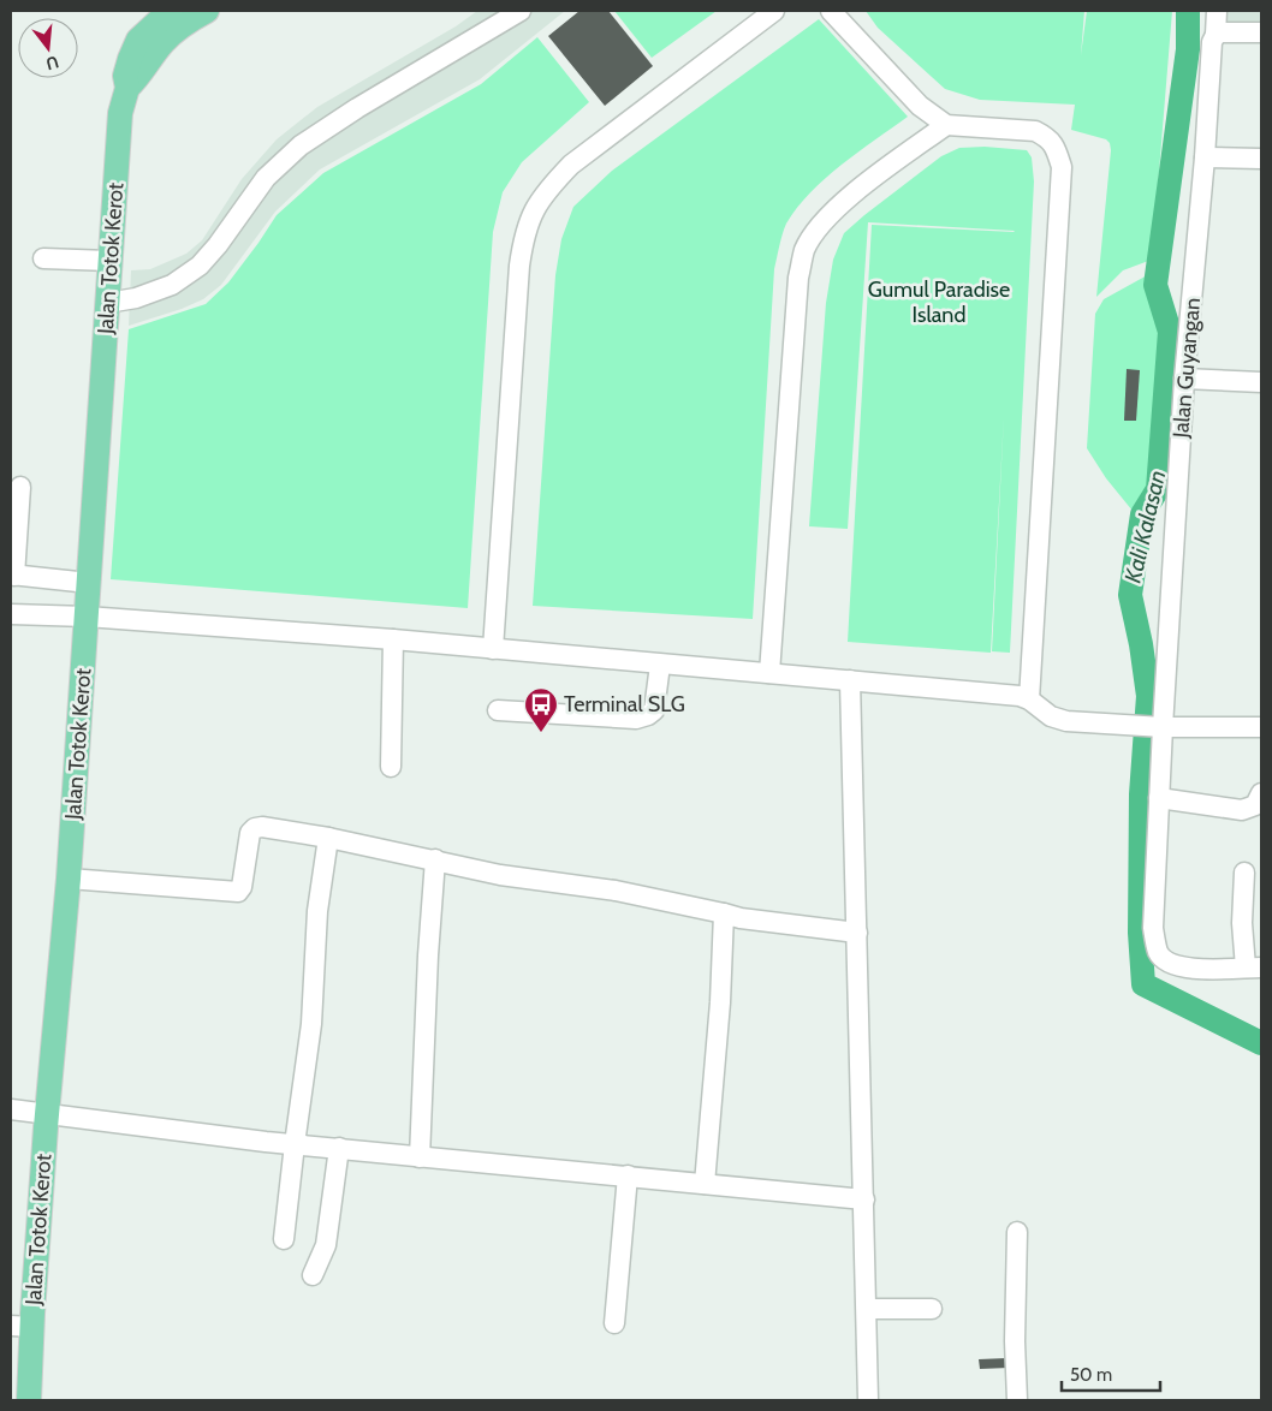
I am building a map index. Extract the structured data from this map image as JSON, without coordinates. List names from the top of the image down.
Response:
{
  "streets": {
    "main road": ["Jalan Totok Kerot"],
    "street": ["Jalan Guyangan"]
  },
  "water": ["Kali Kalasan"],
  "parks": ["Gumul Paradise Island"],
  "places": {
    "bus stop": ["Terminal SLG"]
  },
  "scale_bar": "50 m",
  "north": "bottom"
}
